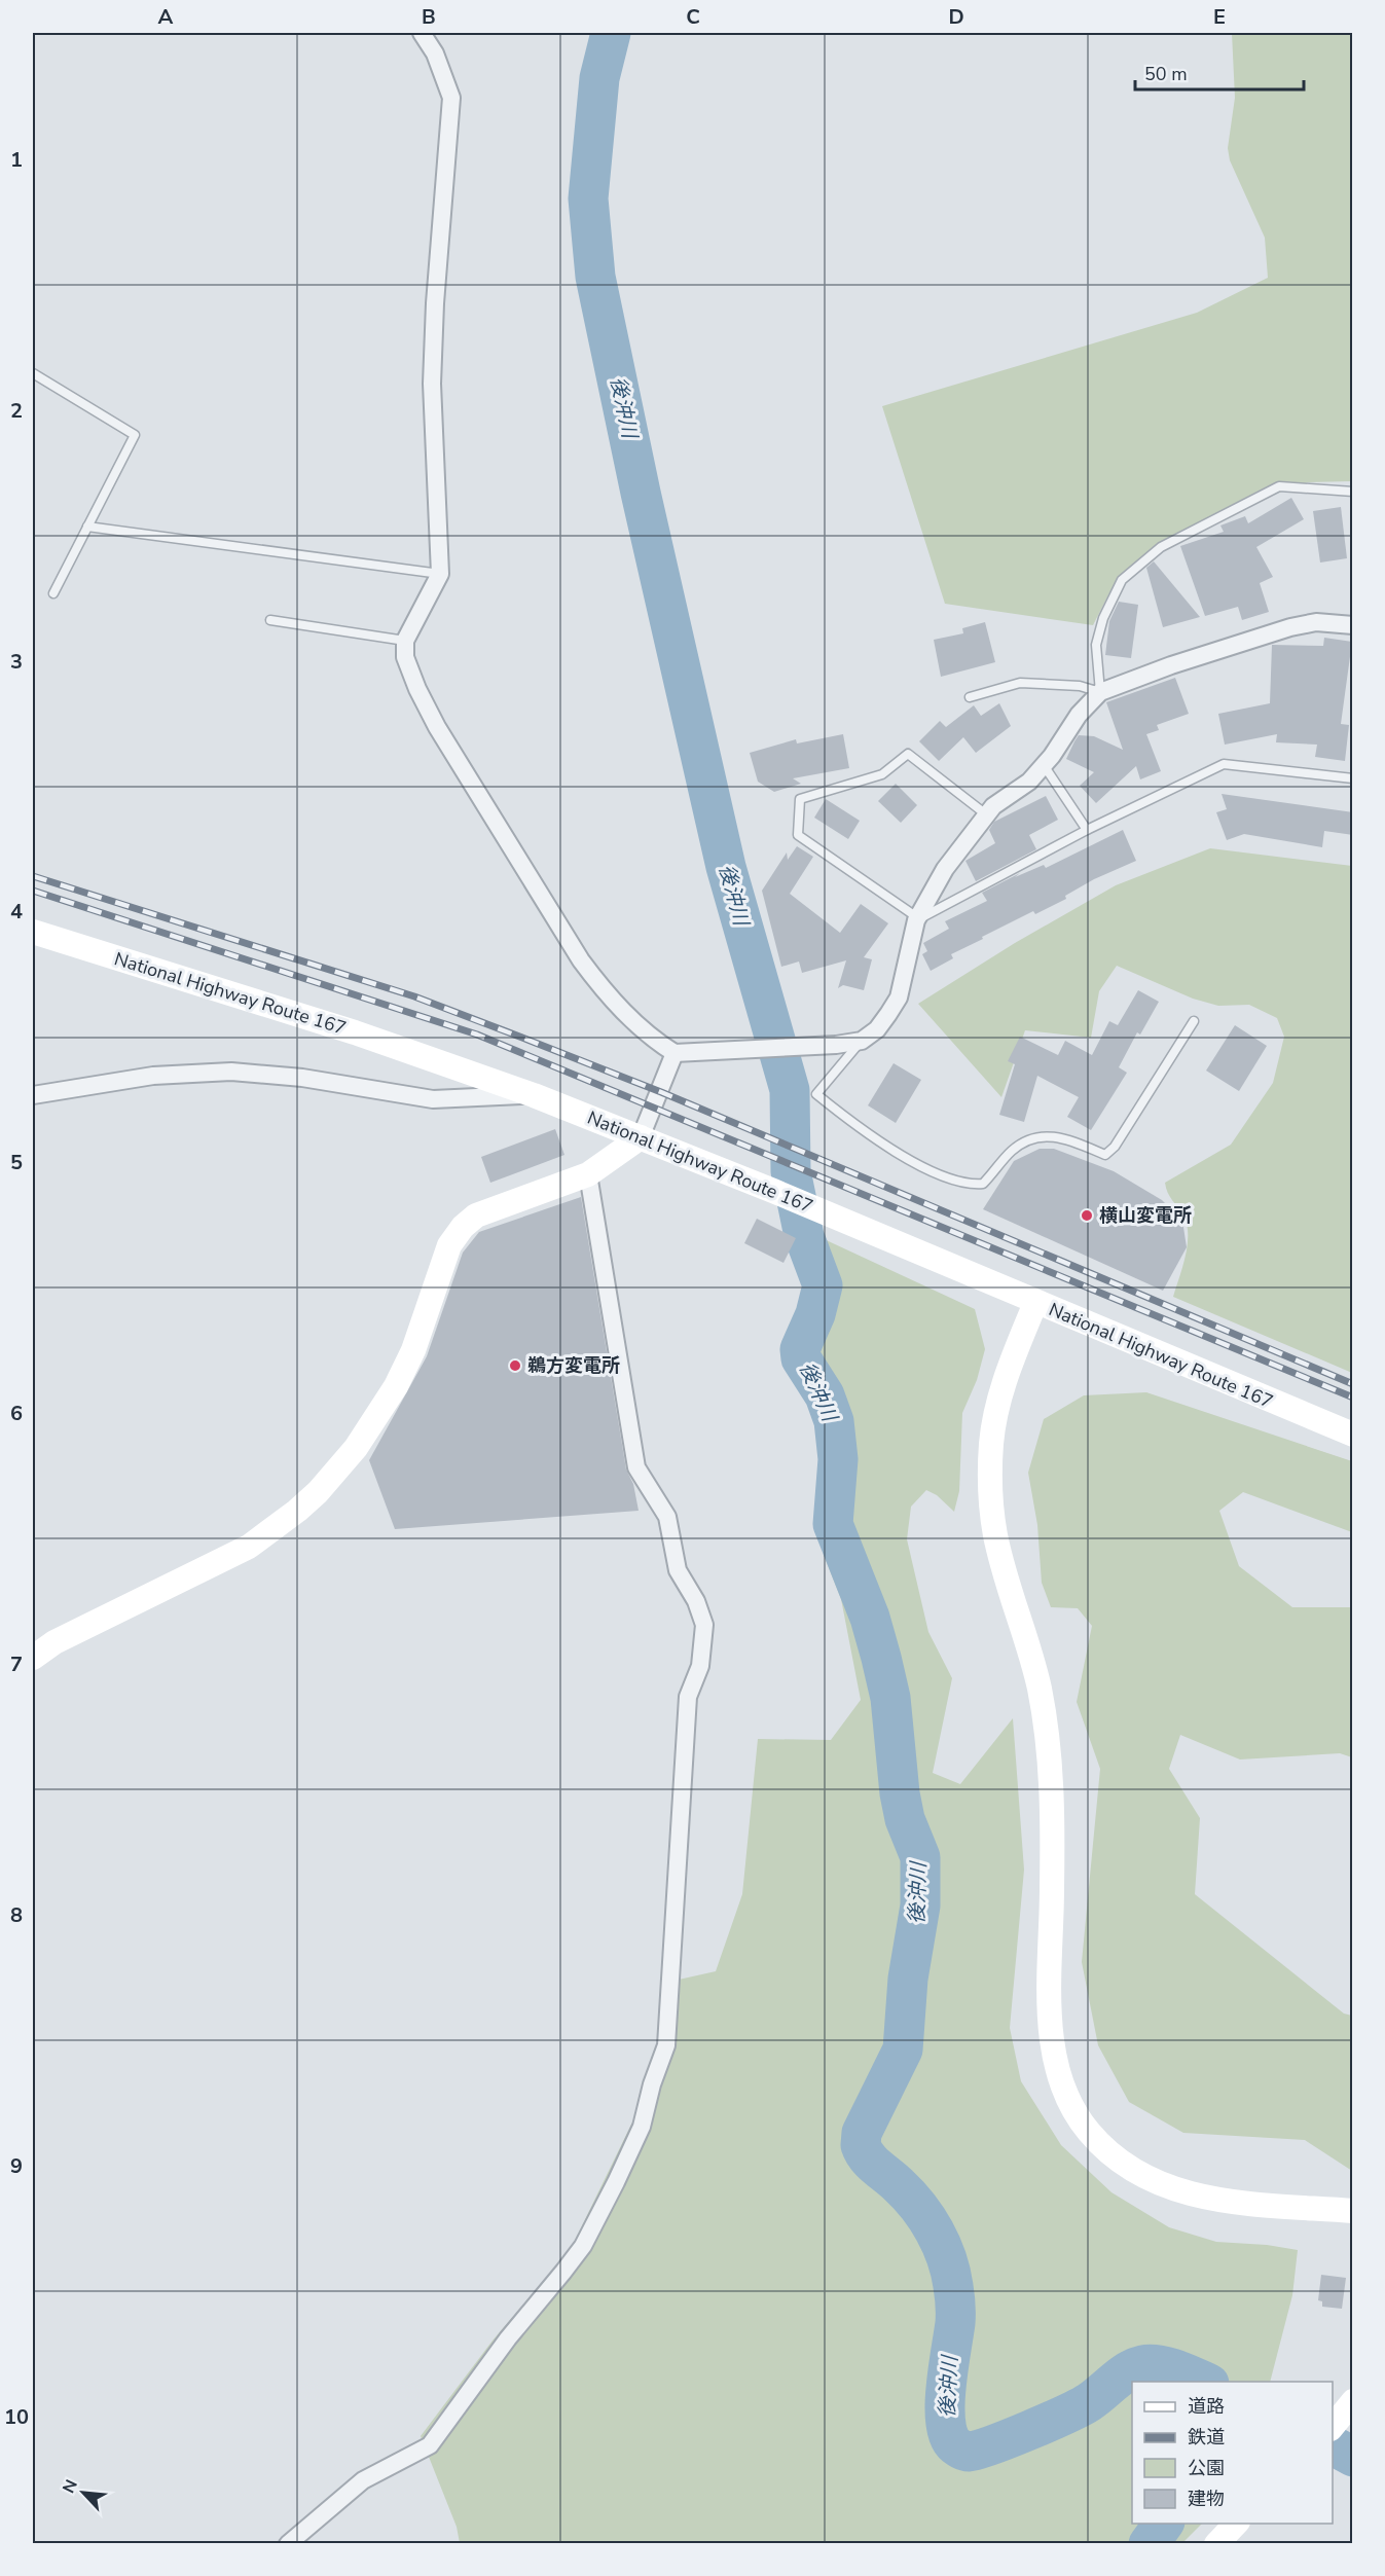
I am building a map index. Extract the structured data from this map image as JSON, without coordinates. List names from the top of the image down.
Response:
{
  "streets": {
    "street": ["National Highway Route 167"]
  },
  "water": ["後沖川"],
  "places": ["横山変電所", "鵜方変電所"],
  "legend": [
    "道路",
    "鉄道",
    "公園",
    "建物"
  ],
  "scale_bar": "50 m",
  "north": "top left",
  "grid": {
    "columns": [
      "A",
      "B",
      "C",
      "D",
      "E"
    ],
    "rows": [
      "1",
      "2",
      "3",
      "4",
      "5",
      "6",
      "7",
      "8",
      "9",
      "10"
    ]
  }
}
